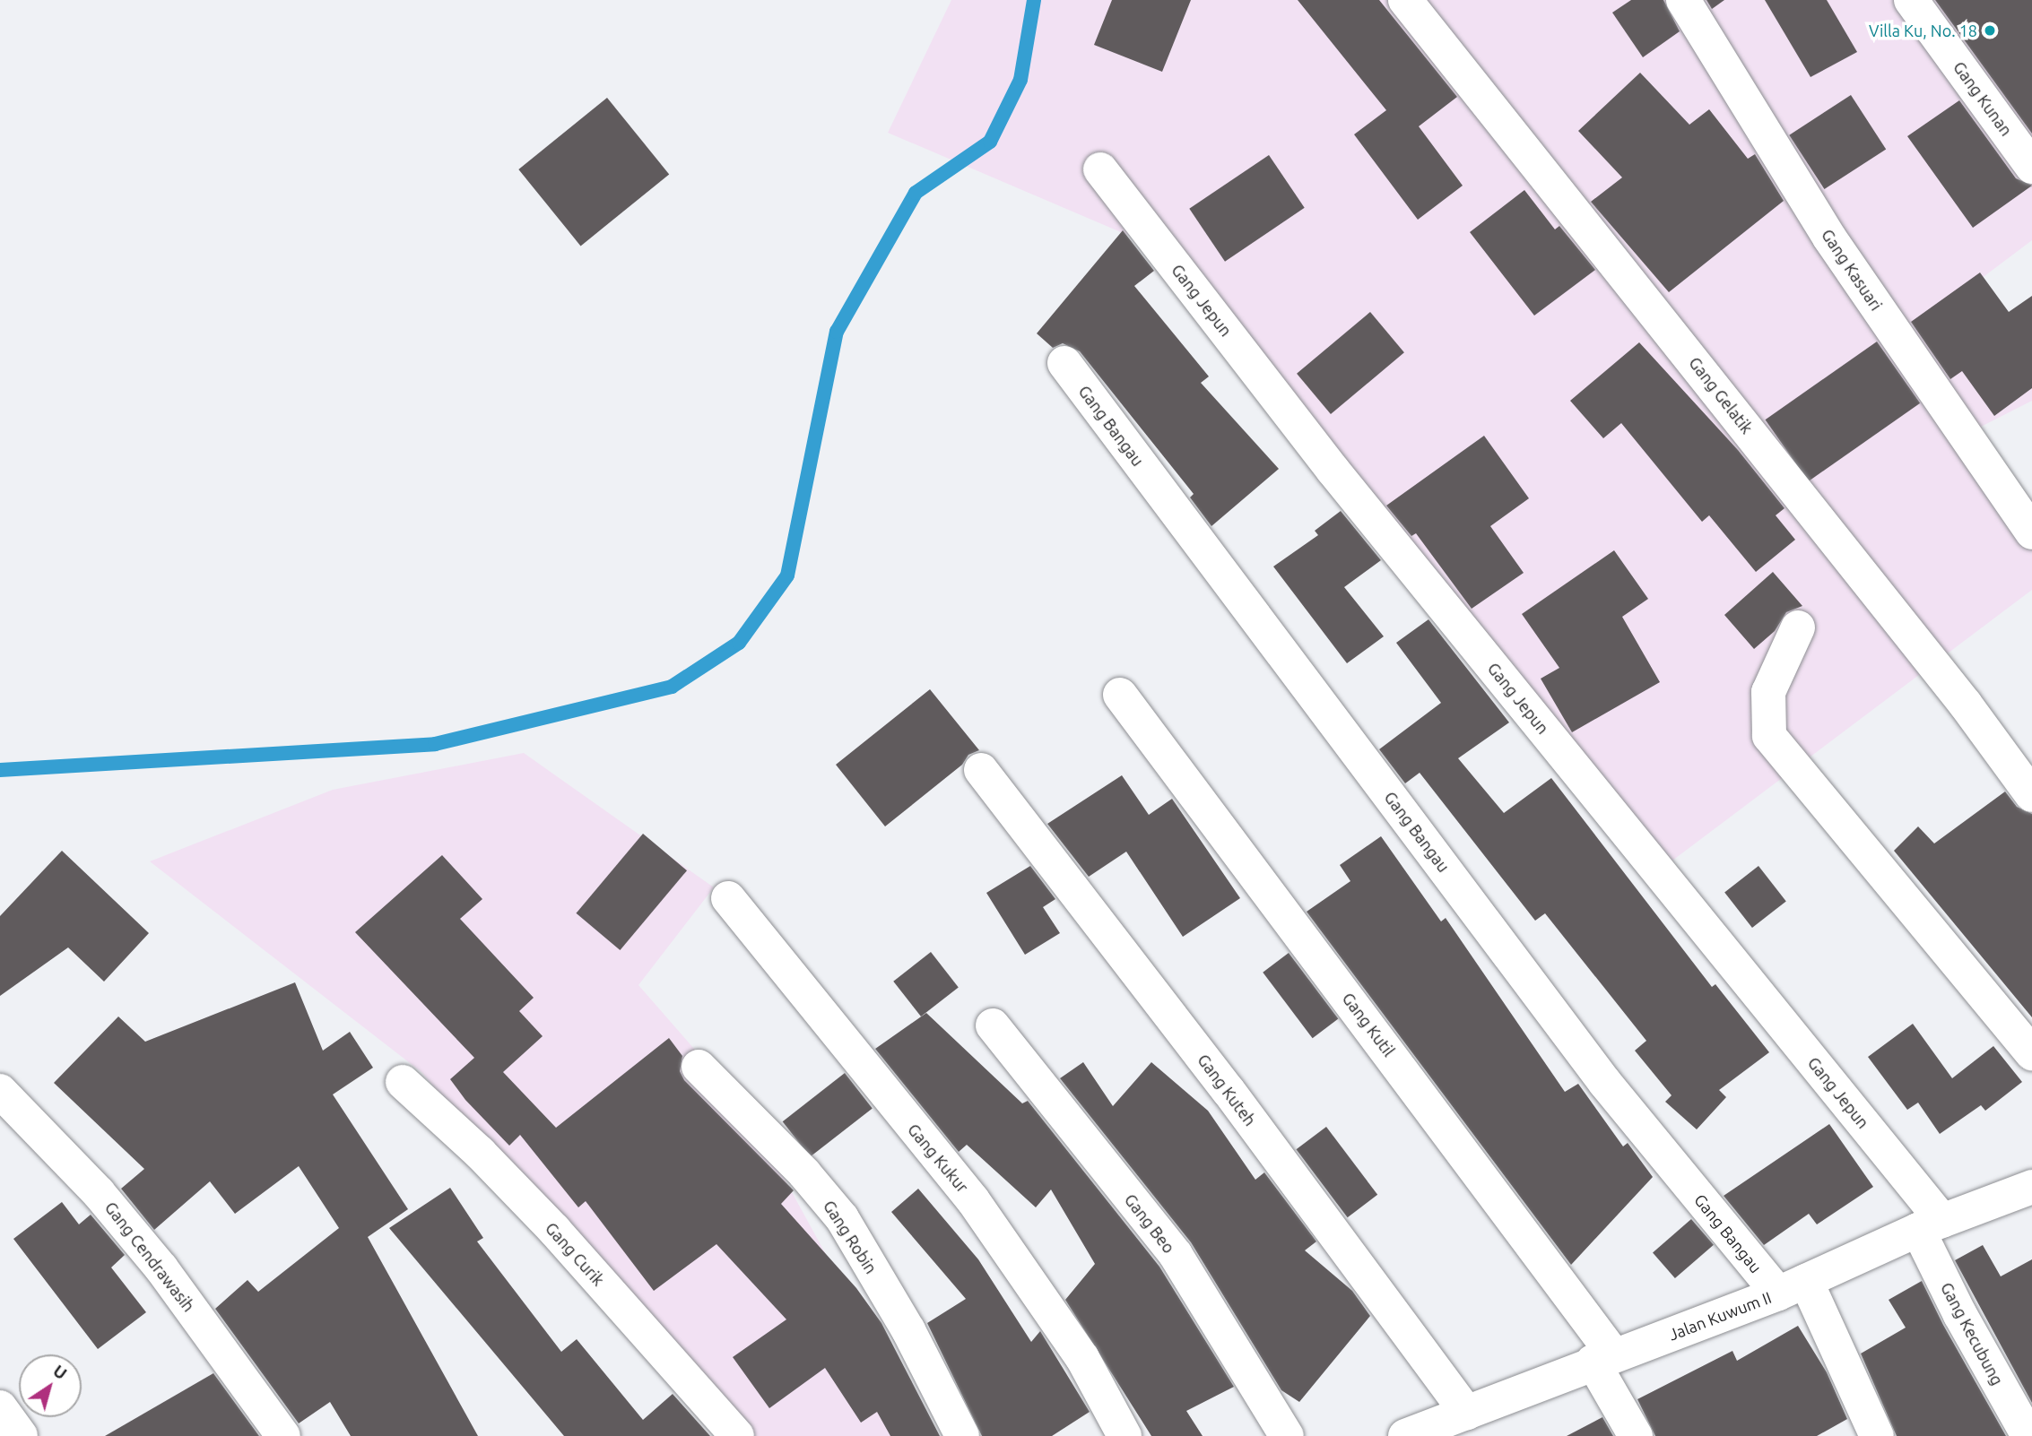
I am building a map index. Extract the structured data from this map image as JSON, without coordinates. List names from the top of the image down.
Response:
{
  "streets": {
    "street": [
      "Gang Kunan",
      "Gang Kasuari",
      "Gang Jepun",
      "Gang Gelatik",
      "Gang Bangau",
      "Gang Kutil",
      "Gang Kuteh",
      "Gang Kukur",
      "Gang Beo",
      "Gang Robin",
      "Gang Curik",
      "Gang Cendrawasih",
      "Jalan Kuwum II",
      "Gang Kecubung"
    ]
  },
  "crossings": [
    ["Gang Jepun", "Jalan Kuwum II"],
    ["Gang Jepun", "Gang Kecubung"],
    ["Gang Bangau", "Jalan Kuwum II"],
    ["Gang Kutil", "Jalan Kuwum II"],
    ["Gang Kuteh", "Jalan Kuwum II"],
    ["Jalan Kuwum II", "Gang Kecubung"]
  ],
  "places": ["Villa Ku, No. 18"],
  "north": "top right"
}
